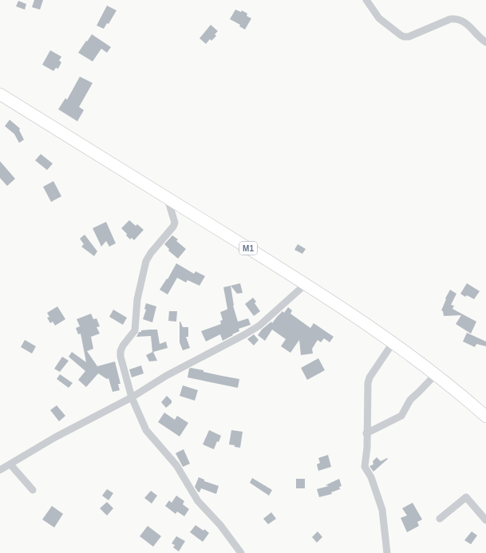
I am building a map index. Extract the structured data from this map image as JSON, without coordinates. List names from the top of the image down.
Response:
{
  "streets": {
    "highway": ["M1"]
  }
}
